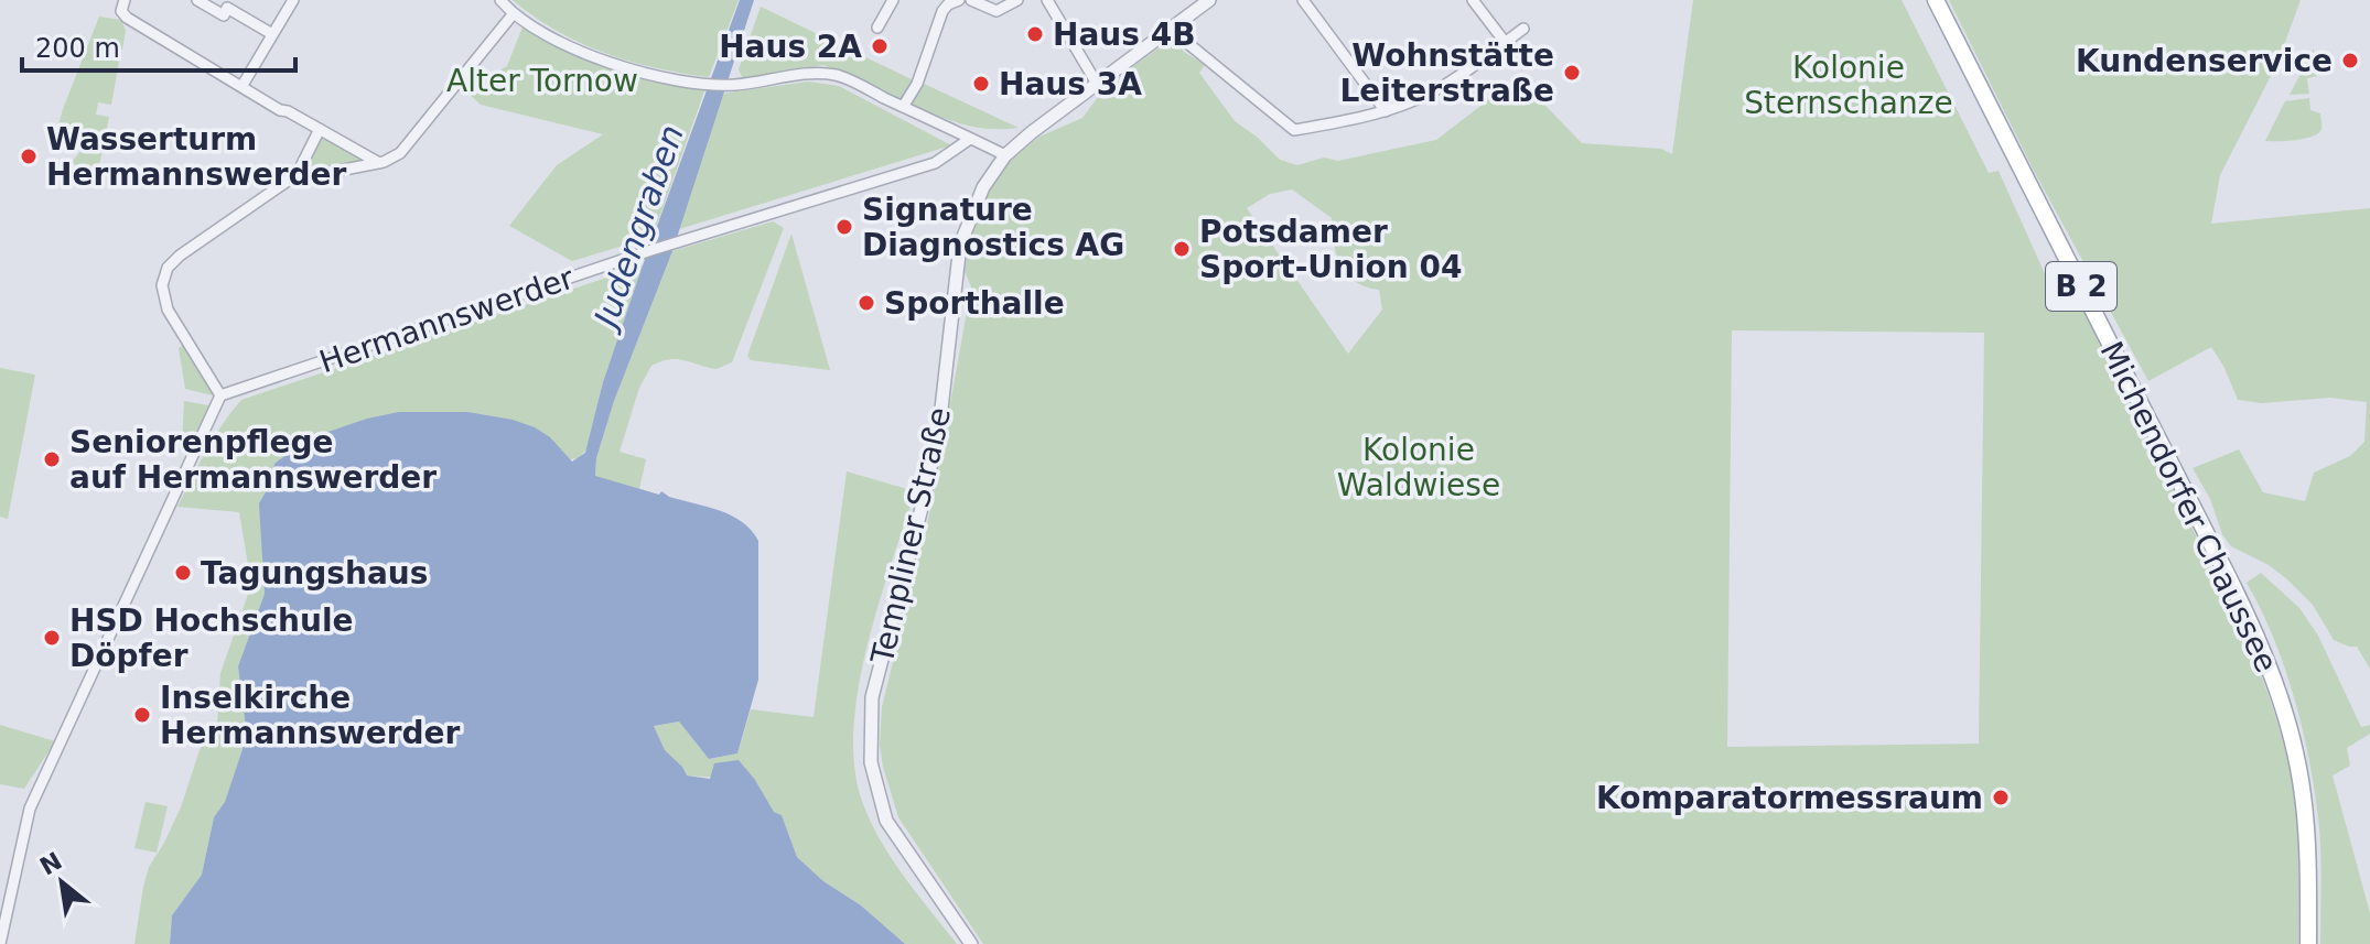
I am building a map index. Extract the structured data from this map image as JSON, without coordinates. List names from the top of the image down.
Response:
{
  "streets": {
    "main road": ["B 2", "Michendorfer Chaussee"],
    "street": ["Hermannswerder", "Templiner Straße"]
  },
  "water": ["Judengraben"],
  "parks": ["Kolonie Sternschanze", "Alter Tornow", "Kolonie Waldwiese"],
  "places": [
    "Haus 4B",
    "Haus 2A",
    "Kundenservice",
    "Wohnstätte Leiterstraße",
    "Haus 3A",
    "Wasserturm Hermannswerder",
    "Signature Diagnostics AG",
    "Potsdamer Sport-Union 04",
    "Sporthalle",
    "Seniorenpflege auf Hermannswerder",
    "Tagungshaus",
    "HSD Hochschule Döpfer",
    "Inselkirche Hermannswerder",
    "Komparatormessraum"
  ],
  "scale_bar": "200 m",
  "north": "top left"
}
